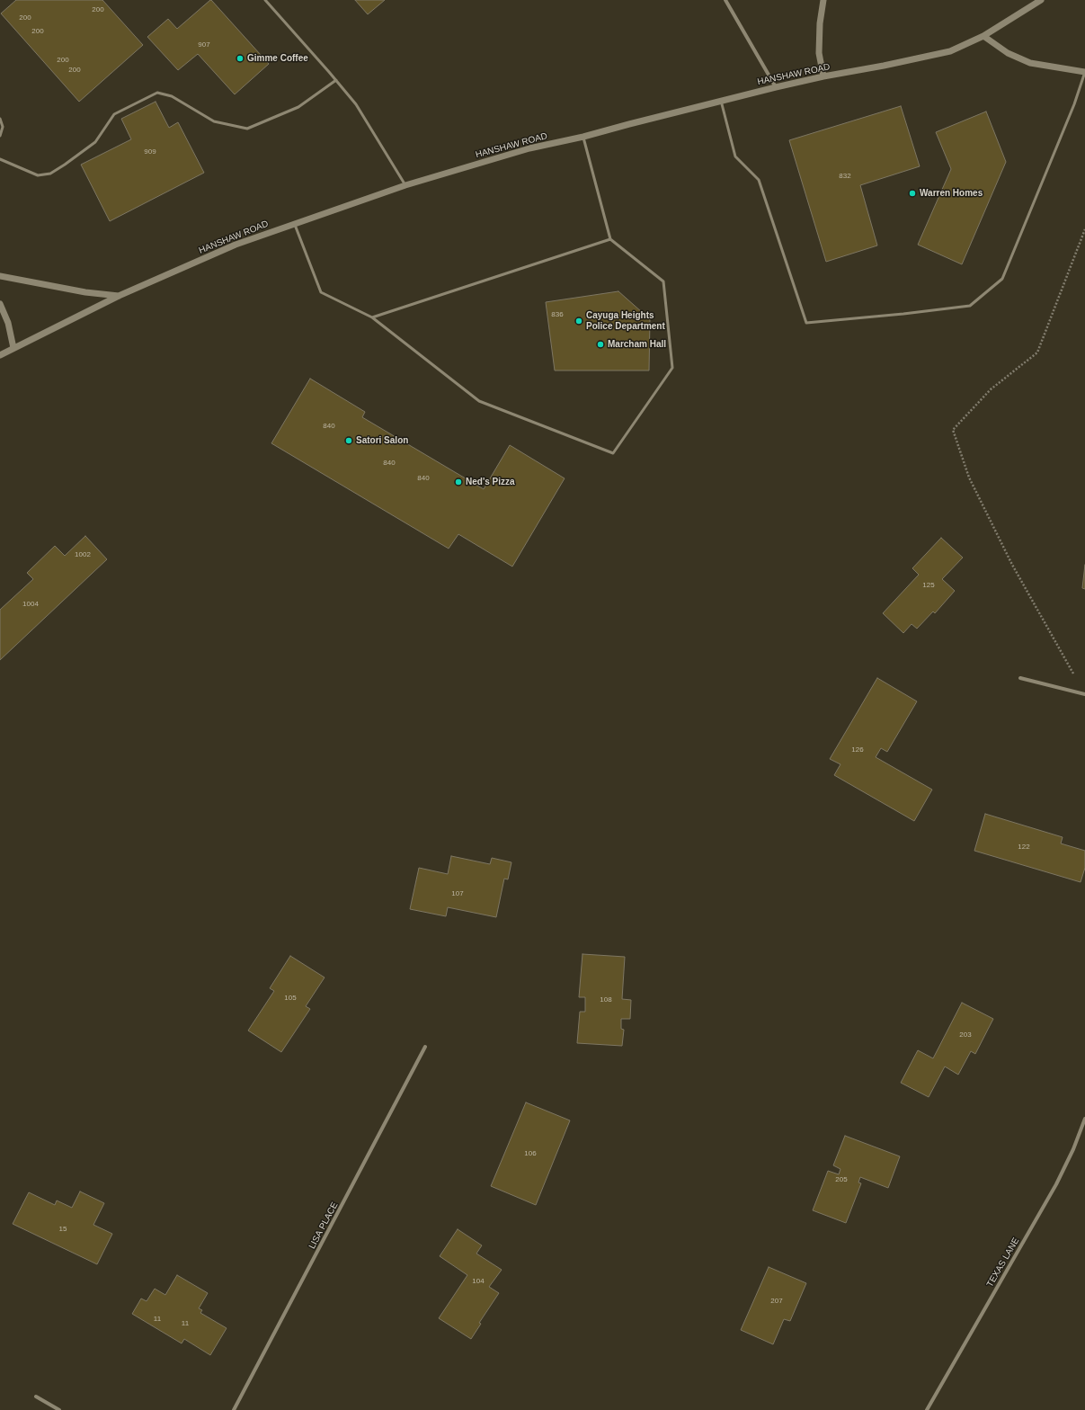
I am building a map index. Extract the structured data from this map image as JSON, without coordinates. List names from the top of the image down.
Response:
{
  "streets": {
    "street": ["HANSHAW ROAD", "LISA PLACE", "TEXAS LANE"]
  },
  "places": [
    "Gimme Coffee",
    "Warren Homes",
    "Cayuga Heights Police Department",
    "Marcham Hall",
    "Satori Salon",
    "Ned's Pizza"
  ],
  "house_numbers": [
    "200",
    "200",
    "200",
    "907",
    "200",
    "200",
    "909",
    "832",
    "836",
    "840",
    "840",
    "840",
    "1002",
    "125",
    "1004",
    "126",
    "122",
    "107",
    "105",
    "108",
    "203",
    "106",
    "205",
    "15",
    "104",
    "207",
    "11",
    "11"
  ]
}
